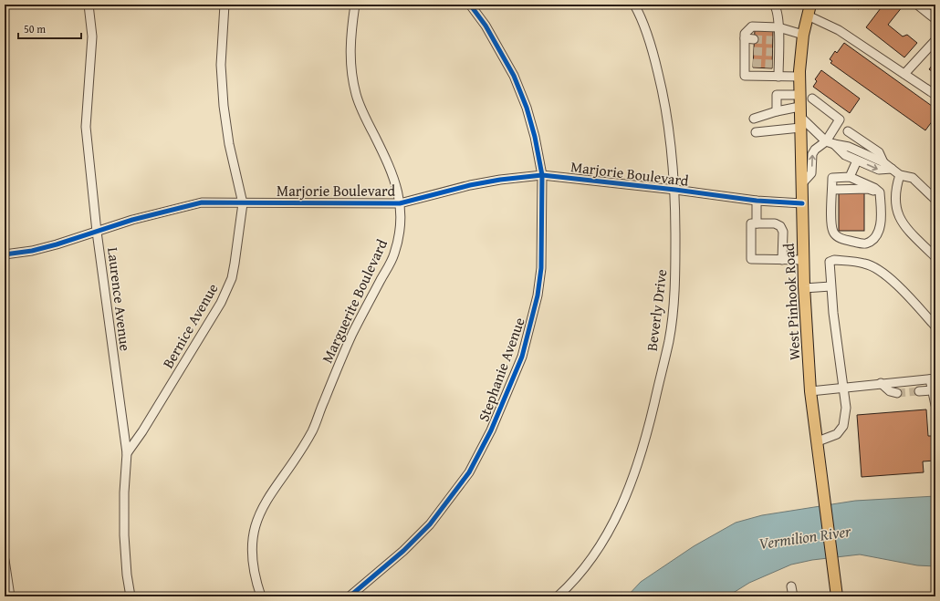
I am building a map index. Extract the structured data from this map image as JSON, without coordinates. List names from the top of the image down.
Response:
{
  "streets": {
    "main road": ["West Pinhook Road"],
    "street": [
      "Marjorie Boulevard",
      "Laurence Avenue",
      "Marguerite Boulevard",
      "Beverly Drive",
      "Bernice Avenue",
      "Stephanie Avenue"
    ]
  },
  "crossings": [
    ["Marjorie Boulevard", "Laurence Avenue"],
    ["Marjorie Boulevard", "Marguerite Boulevard"],
    ["Marjorie Boulevard", "West Pinhook Road"],
    ["Marjorie Boulevard", "Beverly Drive"],
    ["Marjorie Boulevard", "Bernice Avenue"],
    ["Marjorie Boulevard", "Stephanie Avenue"],
    ["Laurence Avenue", "Bernice Avenue"]
  ],
  "water": ["Vermilion River"],
  "scale_bar": "50 m"
}
